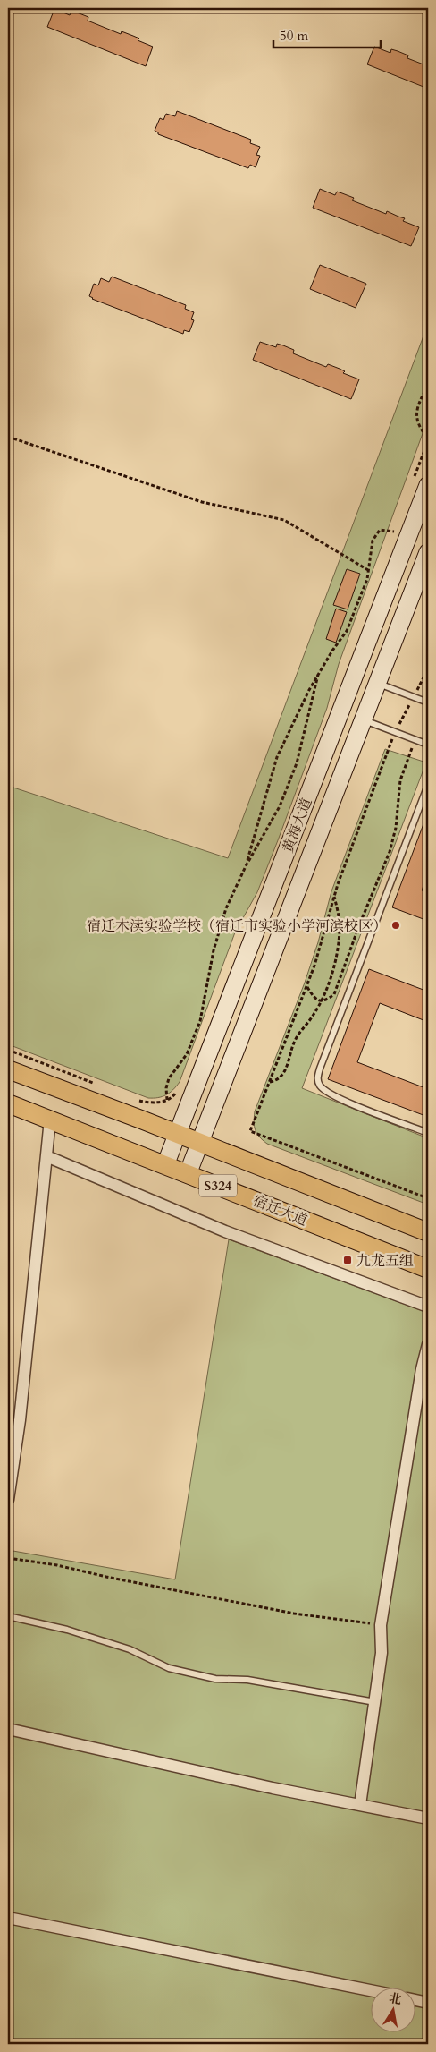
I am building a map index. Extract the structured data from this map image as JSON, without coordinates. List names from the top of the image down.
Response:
{
  "streets": {
    "main road": ["黄海大道", "S324", "宿迁大道"]
  },
  "crossings": [
    ["黄海大道", "S324"],
    ["黄海大道", "宿迁大道"]
  ],
  "places": {
    "other": ["宿迁木渎实验学校（宿迁市实验小学河滨校区）"],
    "transit": ["九龙五组"]
  },
  "scale_bar": "50 m",
  "north": "top"
}
